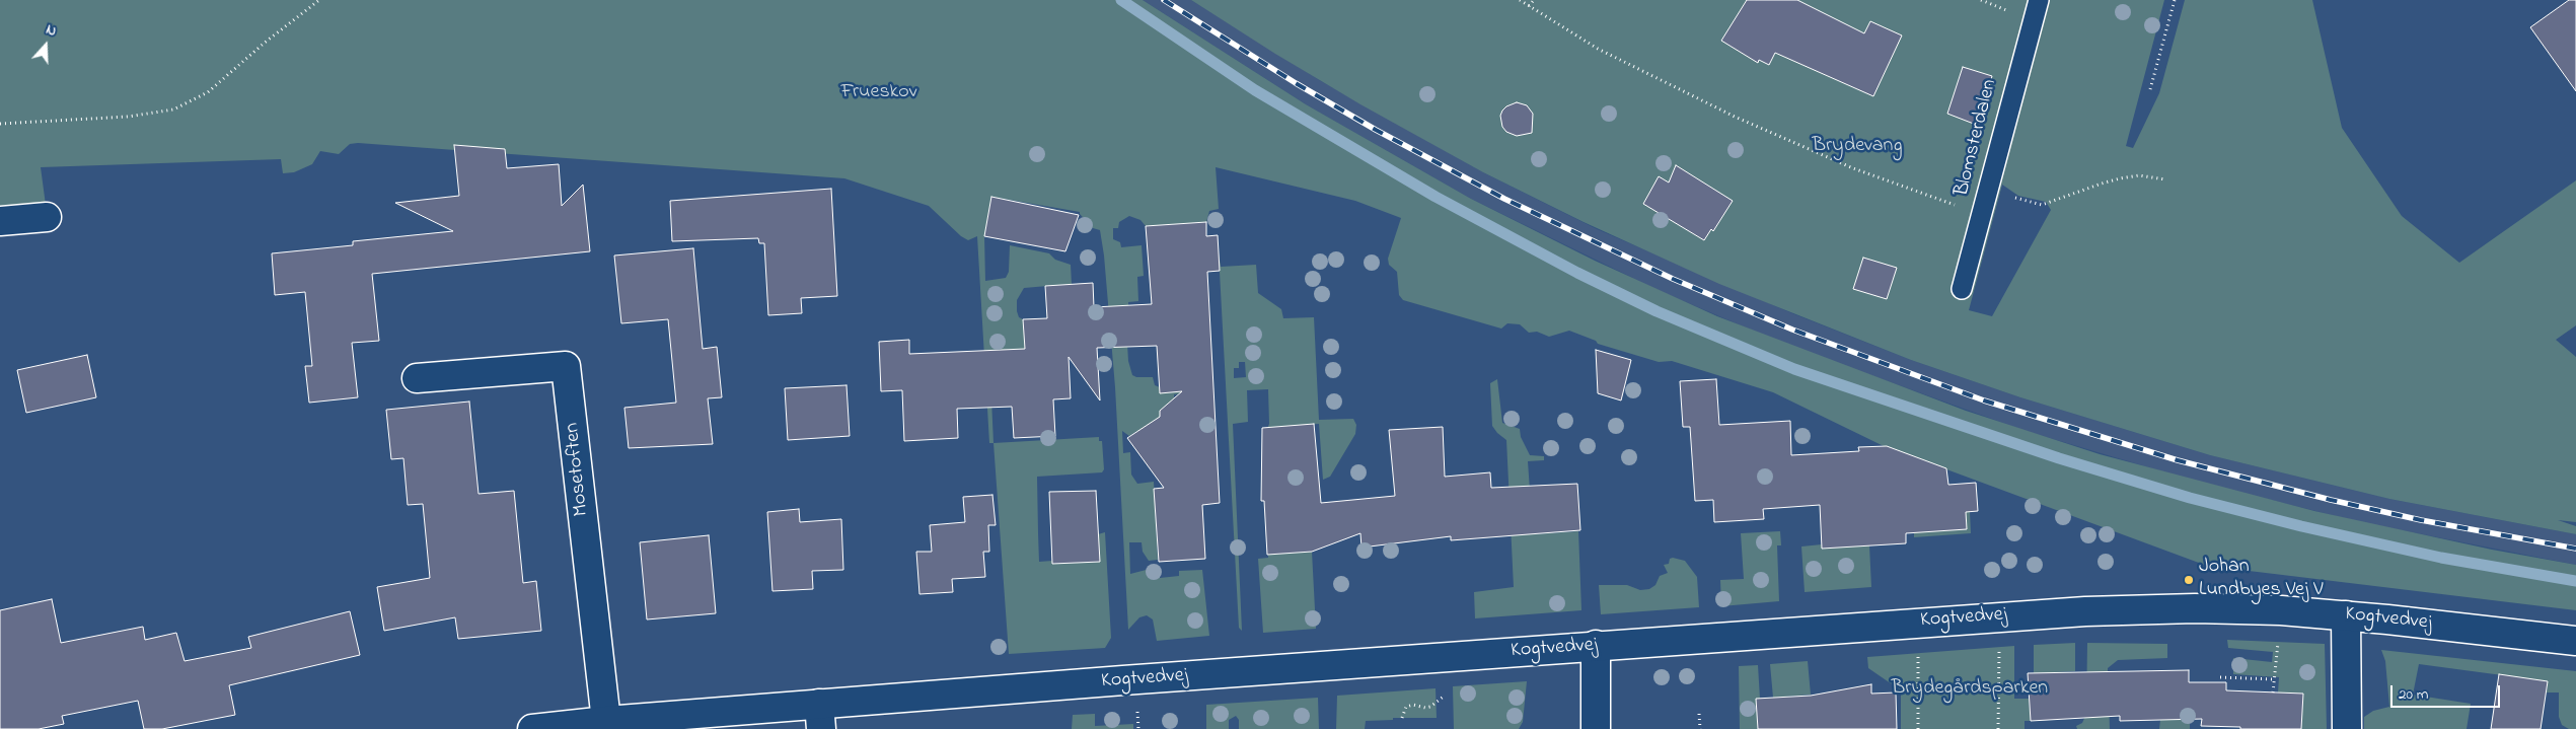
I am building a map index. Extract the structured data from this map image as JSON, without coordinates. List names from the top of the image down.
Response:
{
  "streets": {
    "street": ["Mosetoften", "Kogtvedvej"],
    "lane": ["Blomsterdalen"]
  },
  "crossings": [
    ["Mosetoften", "Kogtvedvej"]
  ],
  "parks": ["Frueskov", "Brydevang", "Brydegårdsparken"],
  "places": ["Johan Lundbyes Vej V"],
  "scale_bar": "20 m",
  "north": "top"
}
